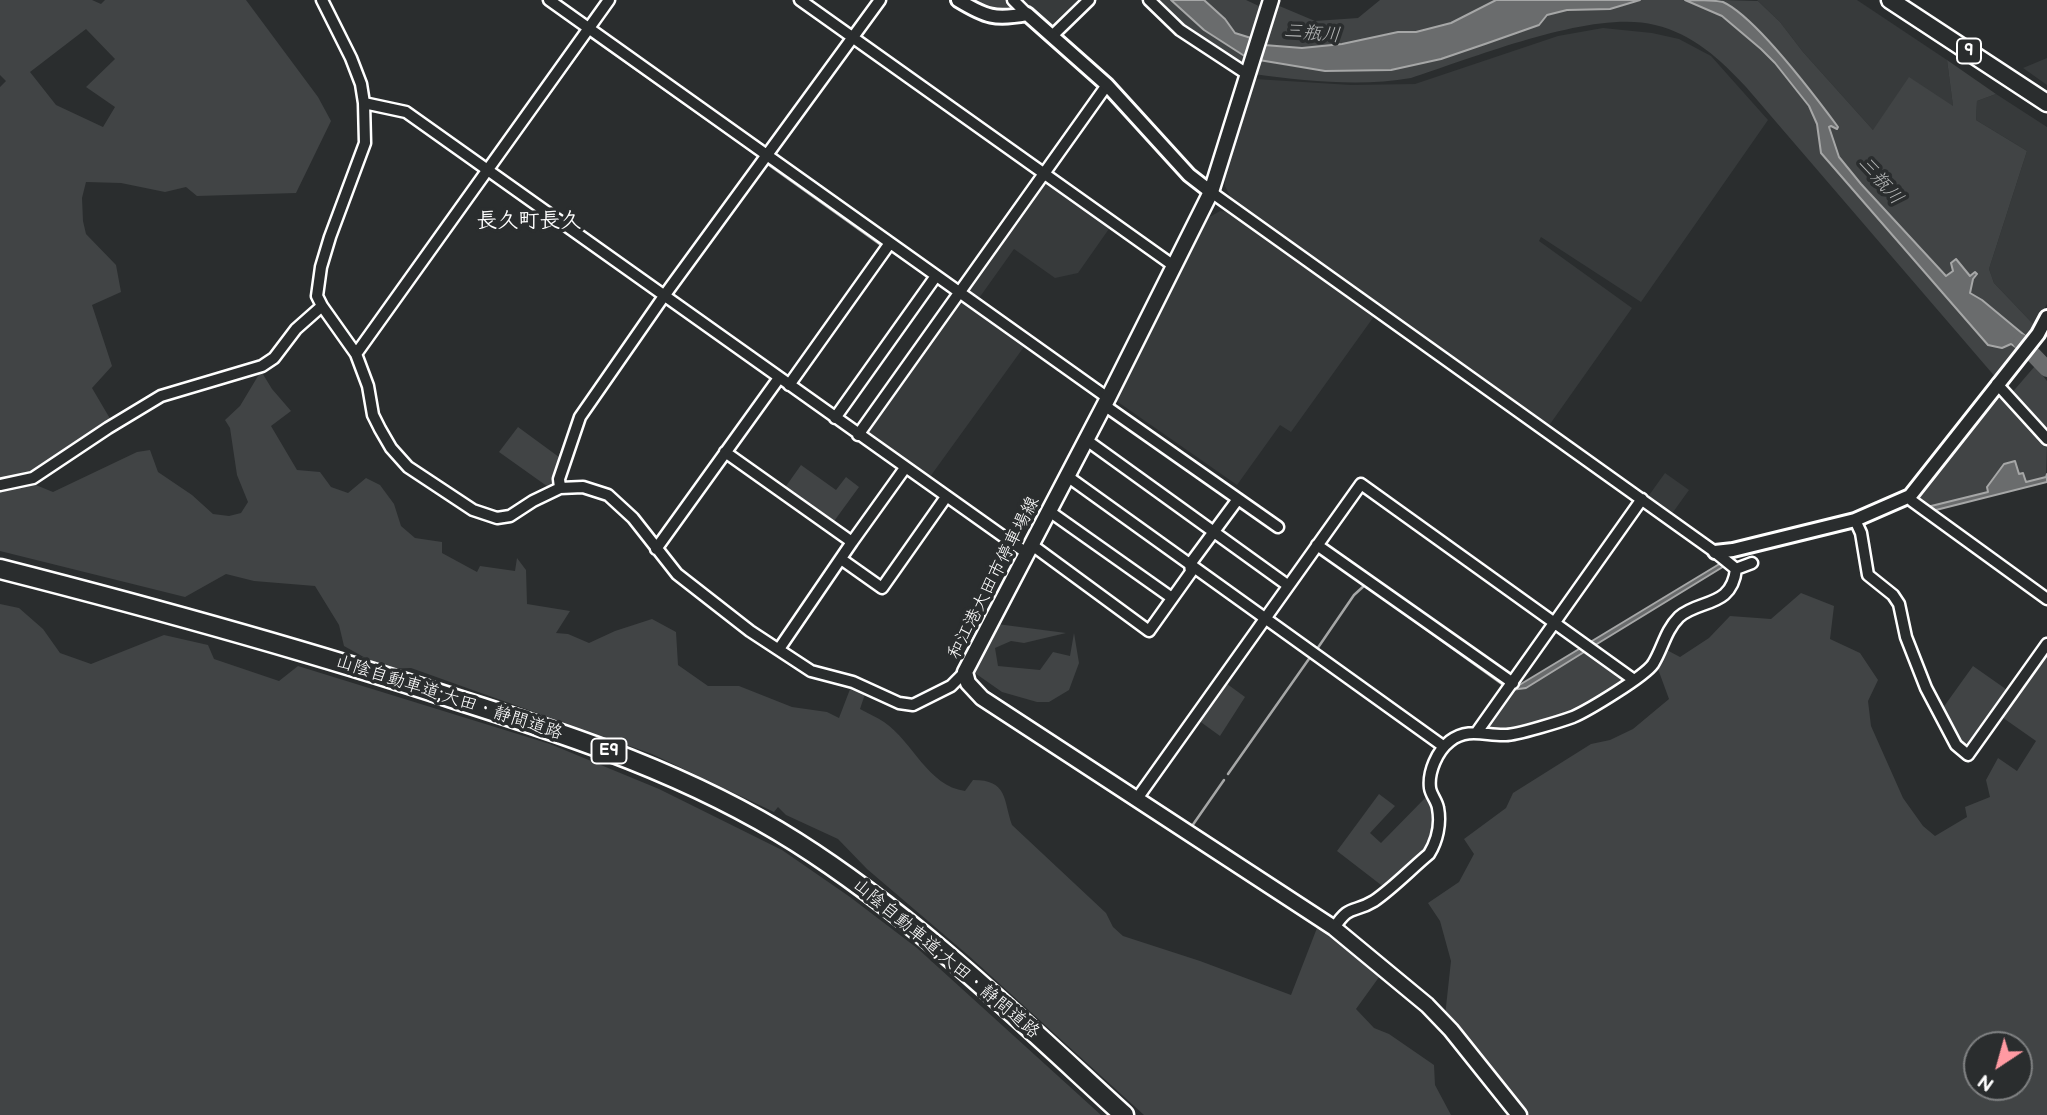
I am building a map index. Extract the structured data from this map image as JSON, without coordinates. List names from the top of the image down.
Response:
{
  "streets": {
    "highway": ["9", "山陰自動車道;大田・静間道路", "E9"],
    "main road": ["和江港大田市停車場線"]
  },
  "districts": ["長久町長久"],
  "water": ["三瓶川"],
  "north": "bottom left"
}
